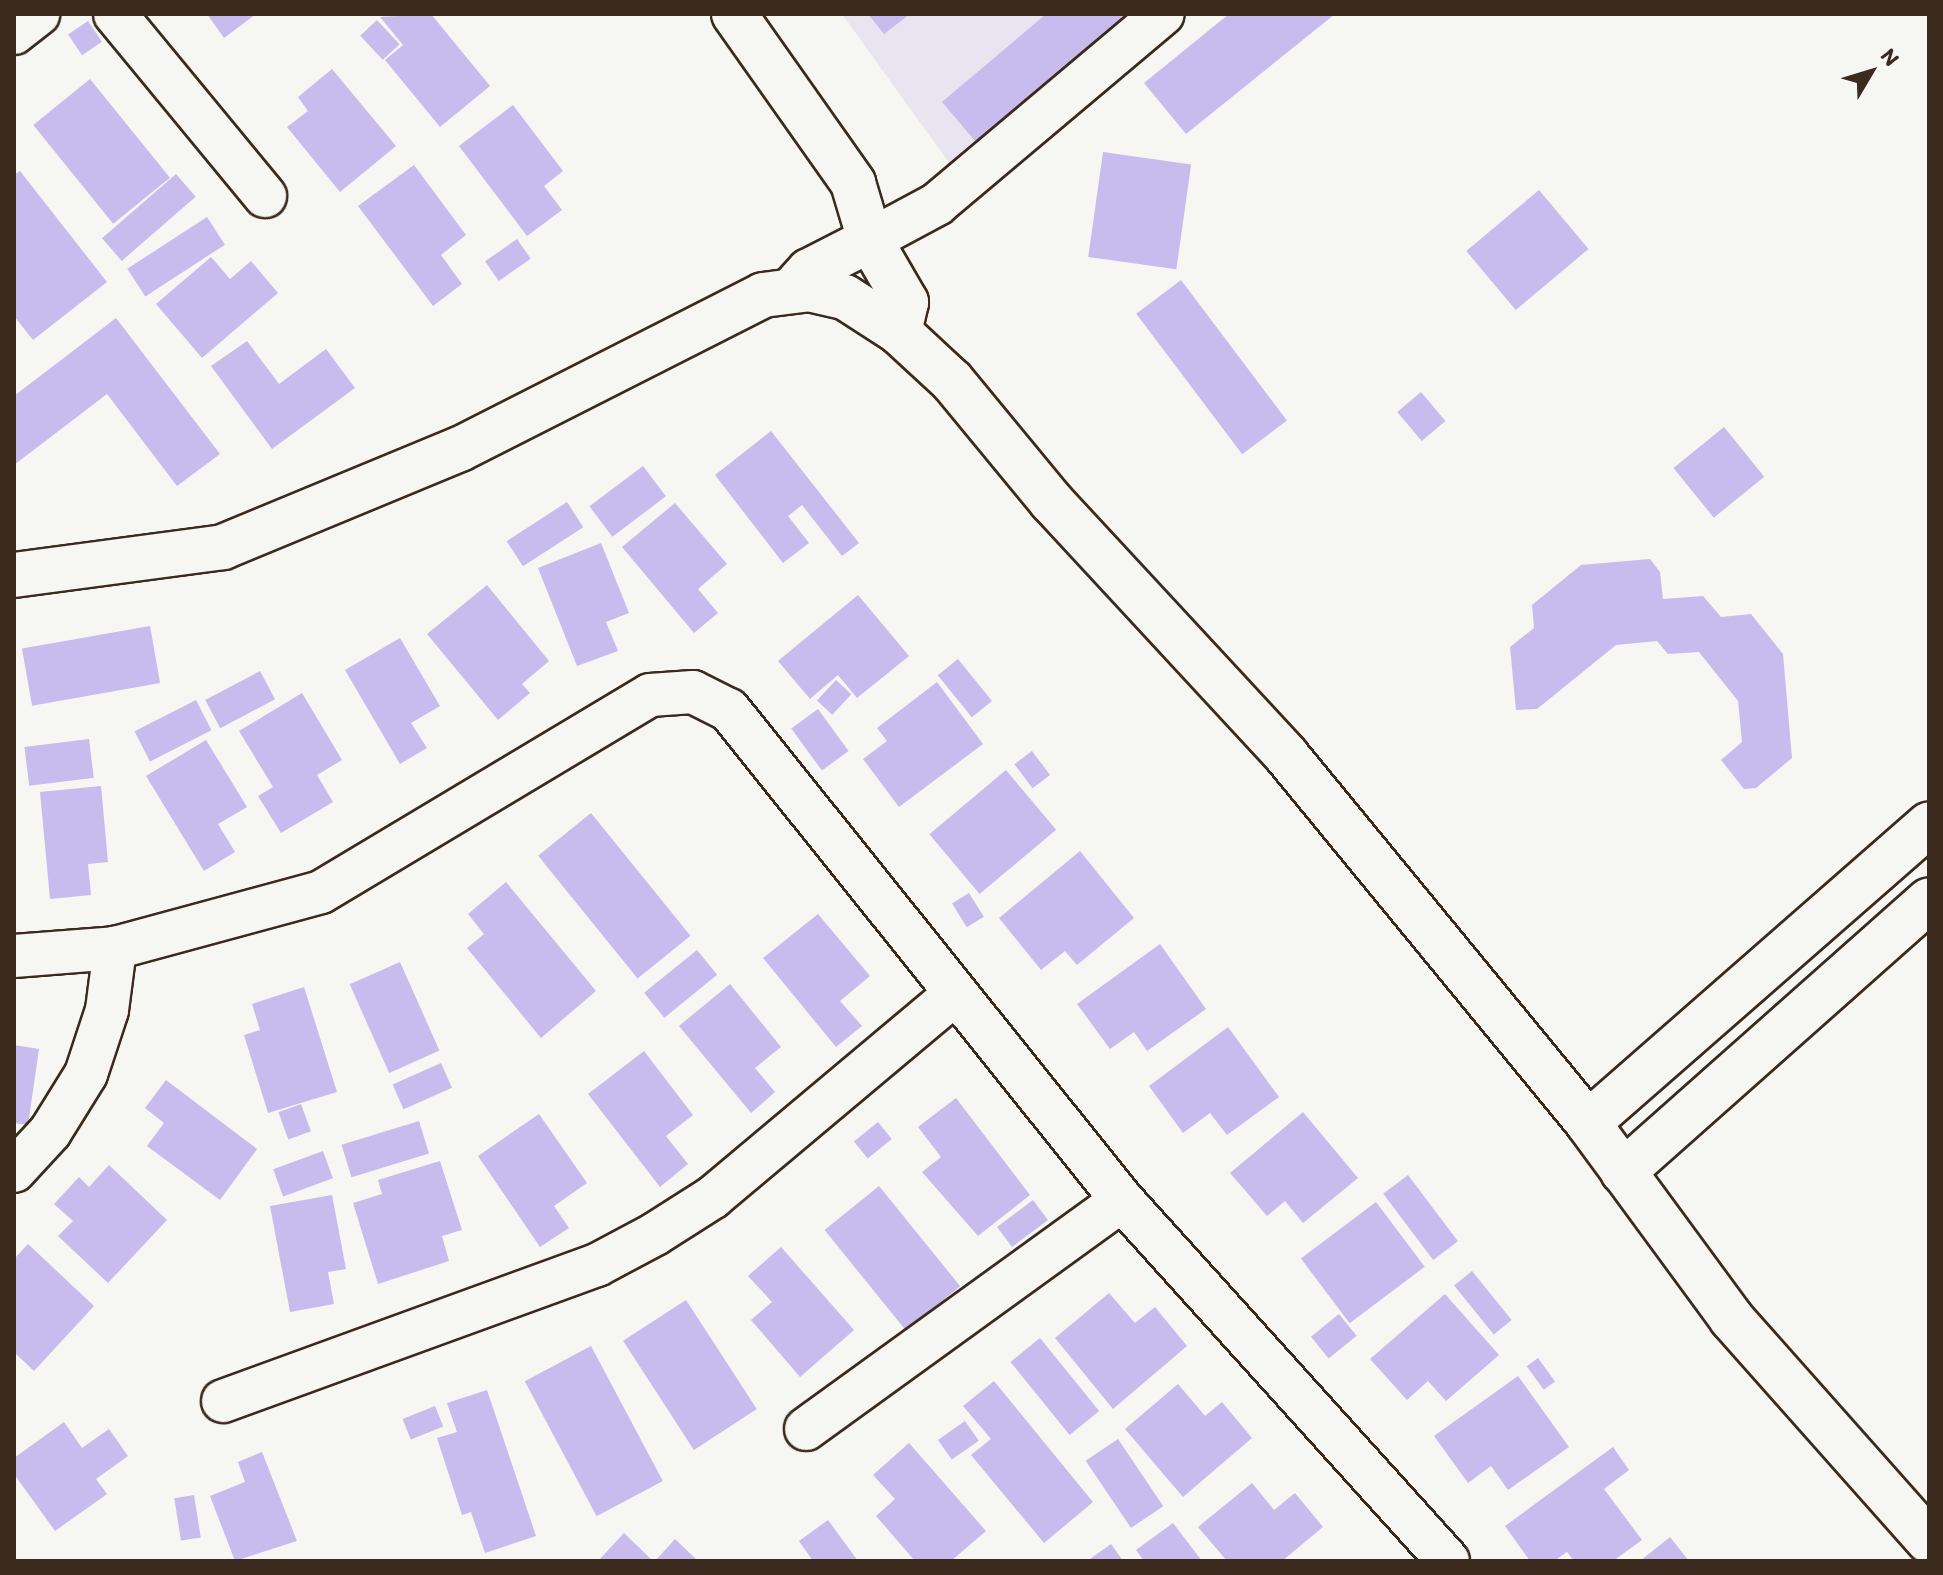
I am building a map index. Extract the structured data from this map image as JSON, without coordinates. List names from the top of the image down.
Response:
{
  "north": "top right"
}
